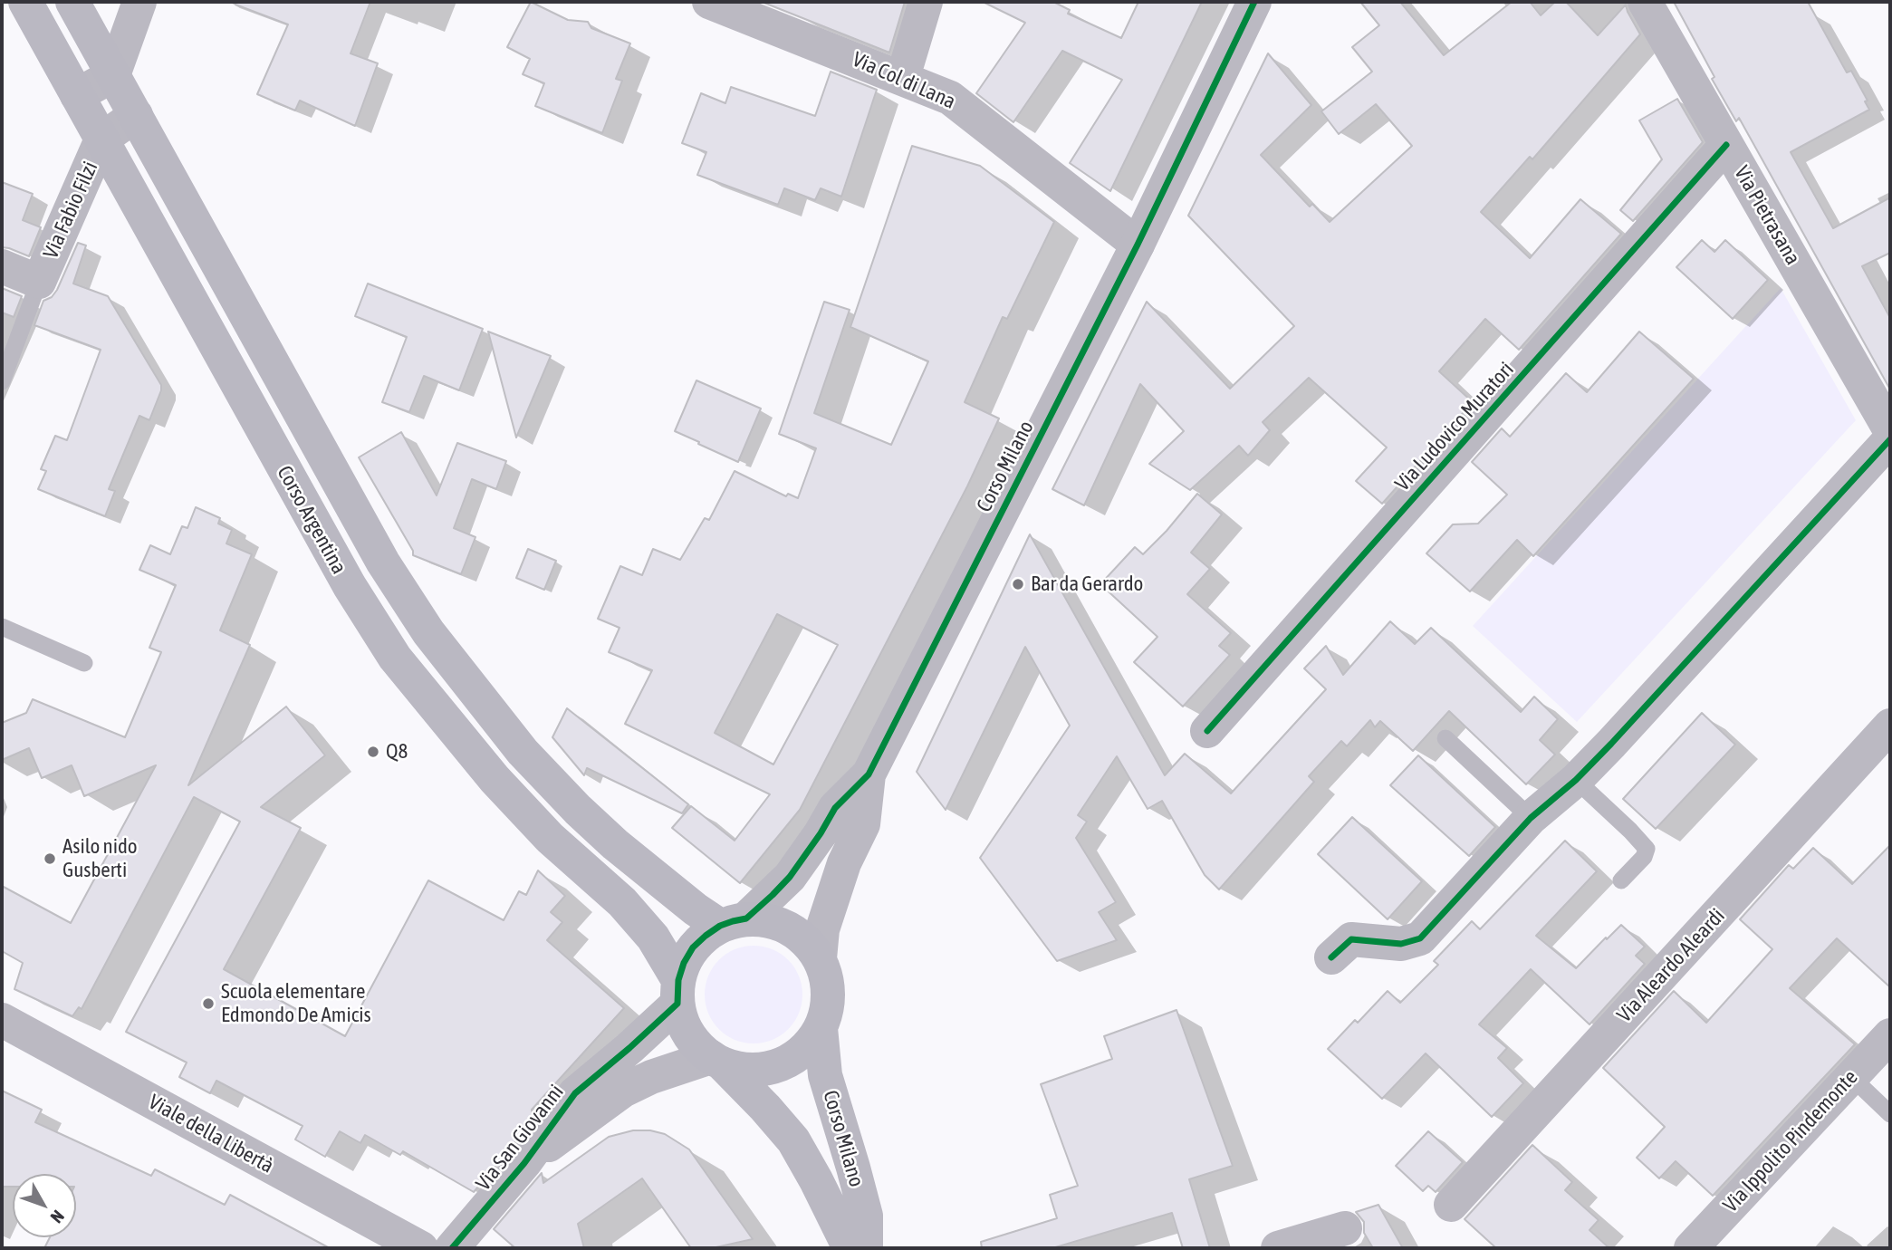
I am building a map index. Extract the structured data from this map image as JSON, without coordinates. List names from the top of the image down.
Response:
{
  "streets": {
    "main road": ["Corso Milano", "Corso Argentina"],
    "street": [
      "Via Col di Lana",
      "Via Fabio Filzi",
      "Via Pietrasana",
      "Via Ludovico Muratori",
      "Via Aleardo Aleardi",
      "Viale della Libertà",
      "Via San Giovanni",
      "Via Ippolito Pindemonte"
    ]
  },
  "crossings": [
    ["Via Col di Lana", "Corso Milano"],
    ["Via Fabio Filzi", "Corso Argentina"],
    ["Via Pietrasana", "Via Ludovico Muratori"],
    ["Corso Milano", "Corso Argentina"],
    ["Corso Milano", "Via San Giovanni"],
    ["Corso Argentina", "Via San Giovanni"]
  ],
  "places": [
    "Bar da Gerardo",
    "Q8",
    "Asilo nido Gusberti",
    "Scuola elementare Edmondo De Amicis"
  ],
  "north": "bottom right"
}
